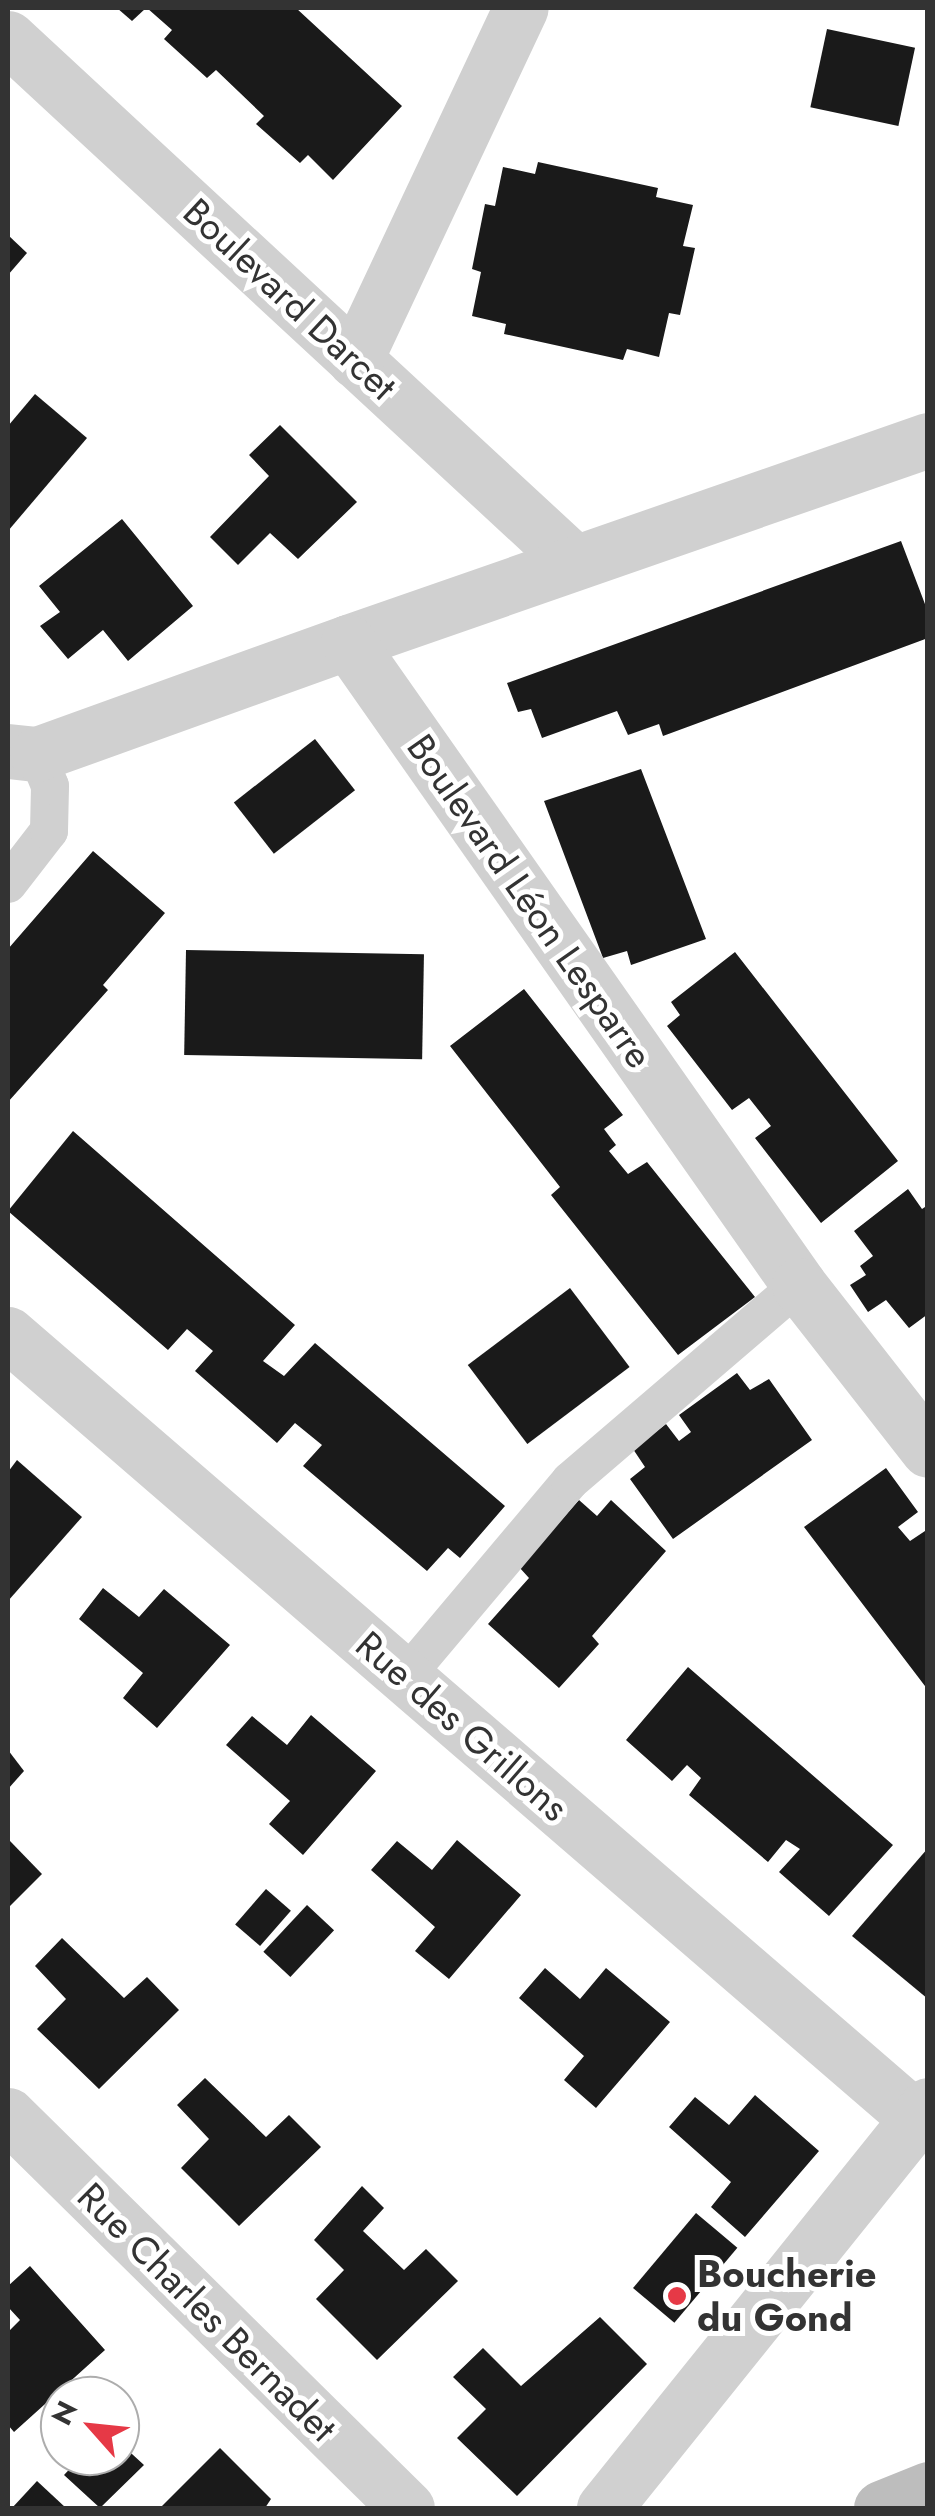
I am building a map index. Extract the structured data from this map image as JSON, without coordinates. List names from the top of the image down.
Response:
{
  "streets": {
    "street": [
      "Boulevard Darcet",
      "Boulevard Léon Lesparre",
      "Rue des Grillons",
      "Rue Charles Bernadet"
    ]
  },
  "places": ["Boucherie du Gond"],
  "north": "top left"
}
